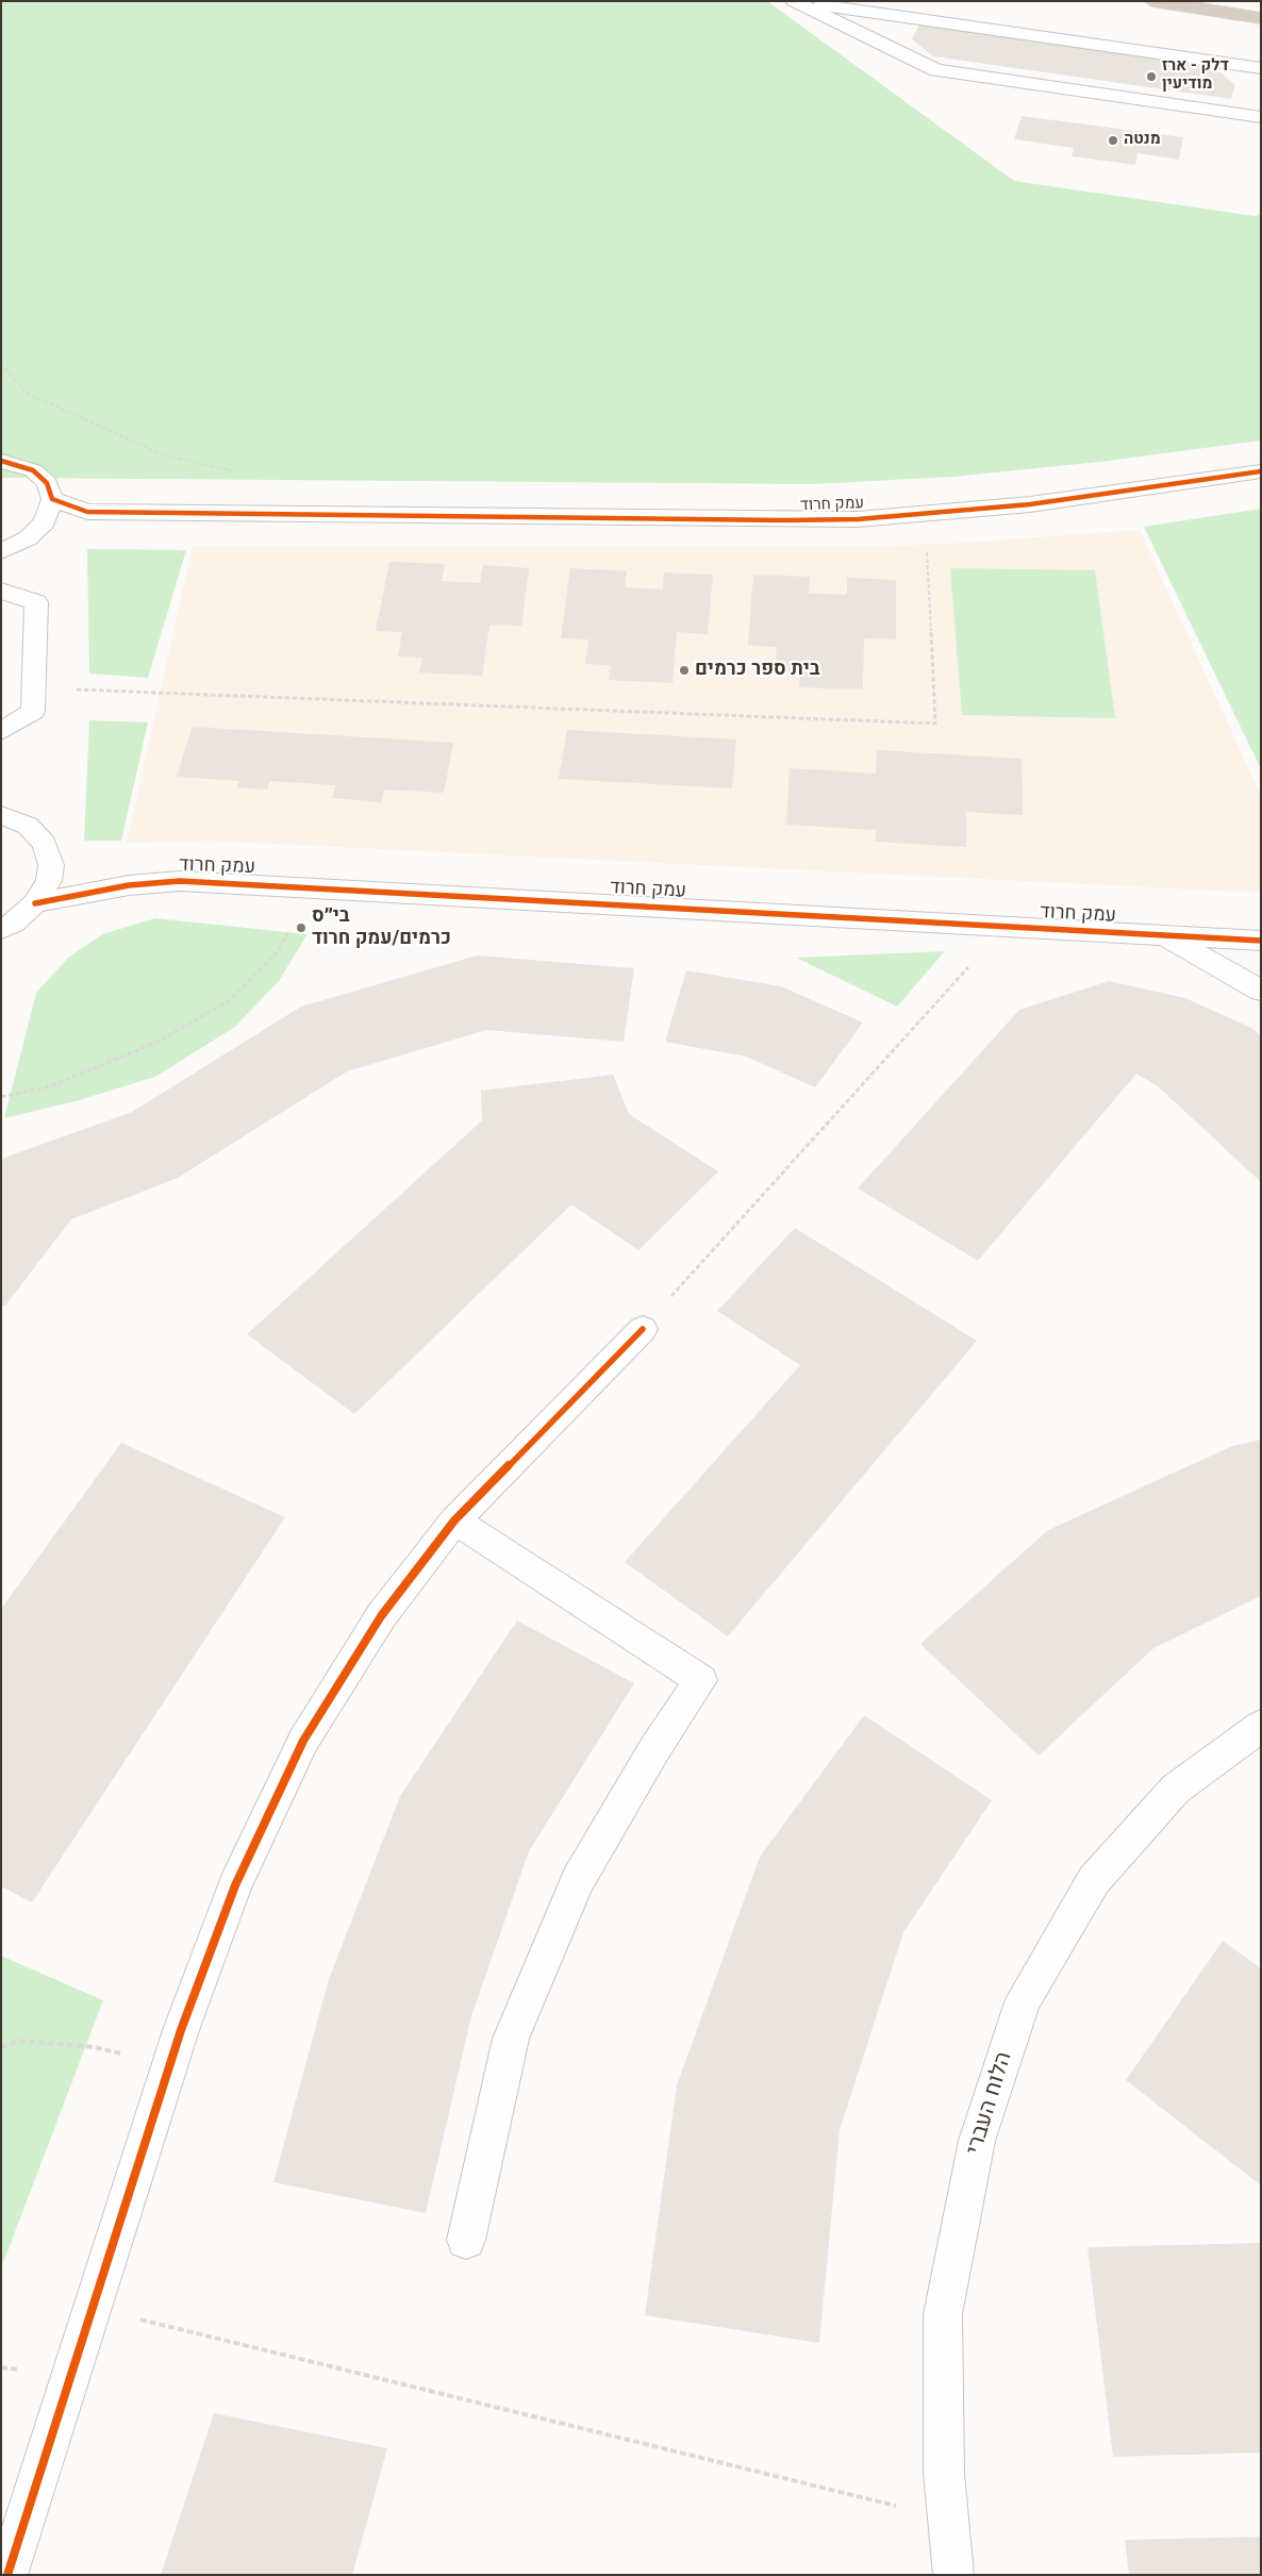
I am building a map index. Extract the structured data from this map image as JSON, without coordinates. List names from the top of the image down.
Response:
{
  "streets": {
    "street": ["עמק חרוד", "הלוח העברי"]
  },
  "places": [
    "דלק - ארז מודיעין",
    "מנטה",
    "בית ספר כרמים",
    "בי״ס כרמים/עמק חרוד"
  ]
}
